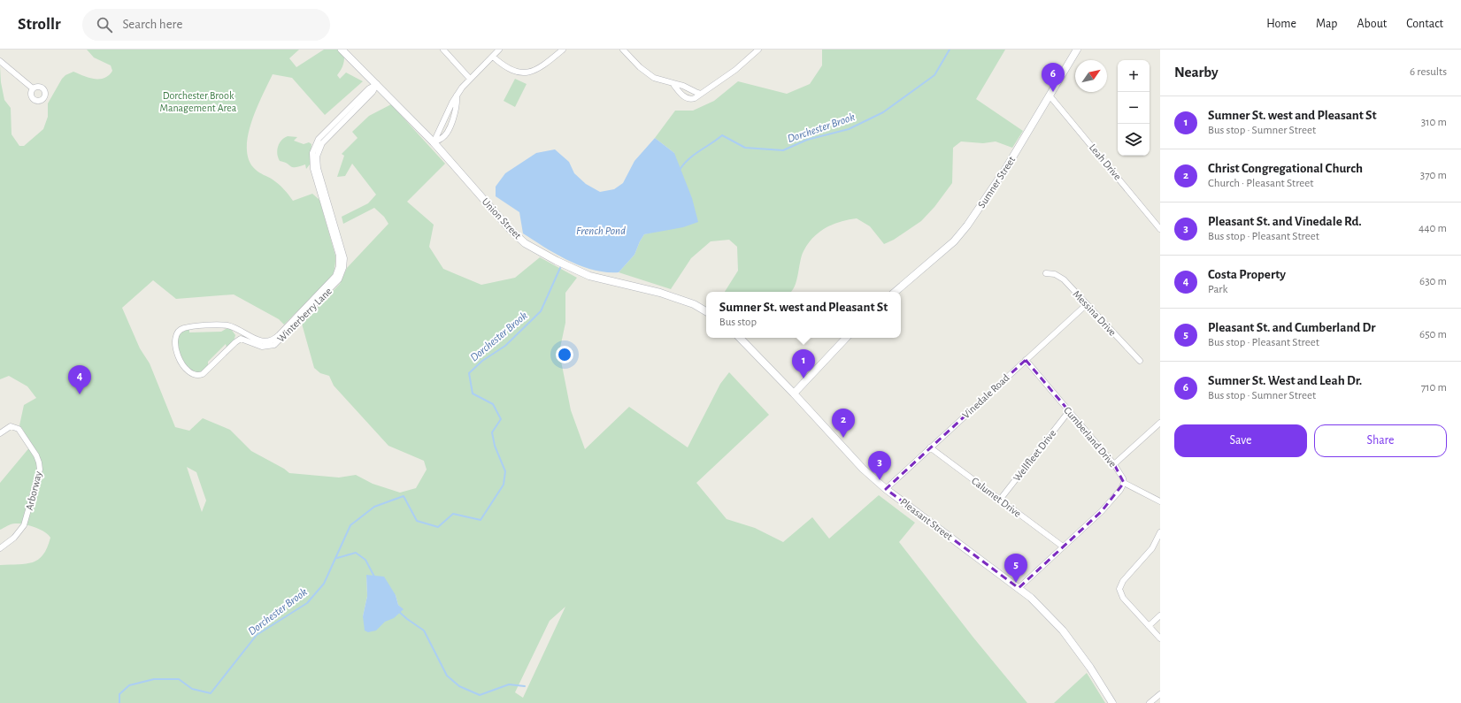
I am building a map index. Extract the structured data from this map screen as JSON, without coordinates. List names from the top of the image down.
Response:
{
  "streets": {
    "main road": ["Sumner Street", "Union Street", "Pleasant Street"],
    "street": [
      "Leah Drive",
      "Messina Drive",
      "Winterberry Lane",
      "Vinedale Road",
      "Cumberland Drive",
      "Wellfleet Drive",
      "Arborway",
      "Calumet Drive"
    ]
  },
  "crossings": [
    ["Leah Drive", "Sumner Street"],
    ["Union Street", "Winterberry Lane"],
    ["Messina Drive", "Vinedale Road"],
    ["Vinedale Road", "Cumberland Drive"],
    ["Vinedale Road", "Calumet Drive"],
    ["Vinedale Road", "Pleasant Street"],
    ["Cumberland Drive", "Wellfleet Drive"],
    ["Wellfleet Drive", "Calumet Drive"]
  ],
  "water": ["Dorchester Brook", "French Pond"],
  "parks": ["Dorchester Brook Management Area"],
  "north": "top right",
  "page": {
    "header": "Strollr",
    "search": "Search here",
    "nav": [
      "Home",
      "Map",
      "About",
      "Contact"
    ],
    "heading": ["Nearby", "6 results"],
    "map_buttons": ["+", "−"],
    "pins": [
      "6",
      "1",
      "4",
      "2",
      "3",
      "5"
    ],
    "list": [
      {
        "mark": "1",
        "name": "Sumner St. west and Pleasant St",
        "note": "Bus stop · Sumner Street",
        "value": "310 m"
      },
      {
        "mark": "2",
        "name": "Christ Congregational Church",
        "note": "Church · Pleasant Street",
        "value": "370 m"
      },
      {
        "mark": "3",
        "name": "Pleasant St. and Vinedale Rd.",
        "note": "Bus stop · Pleasant Street",
        "value": "440 m"
      },
      {
        "mark": "4",
        "name": "Costa Property",
        "note": "Park",
        "value": "630 m"
      },
      {
        "mark": "5",
        "name": "Pleasant St. and Cumberland Dr",
        "note": "Bus stop · Pleasant Street",
        "value": "650 m"
      },
      {
        "mark": "6",
        "name": "Sumner St. West and Leah Dr.",
        "note": "Bus stop · Sumner Street",
        "value": "710 m"
      }
    ],
    "popup": ["Sumner St. west and Pleasant St", "Bus stop"],
    "buttons": ["Save", "Share"]
  }
}
